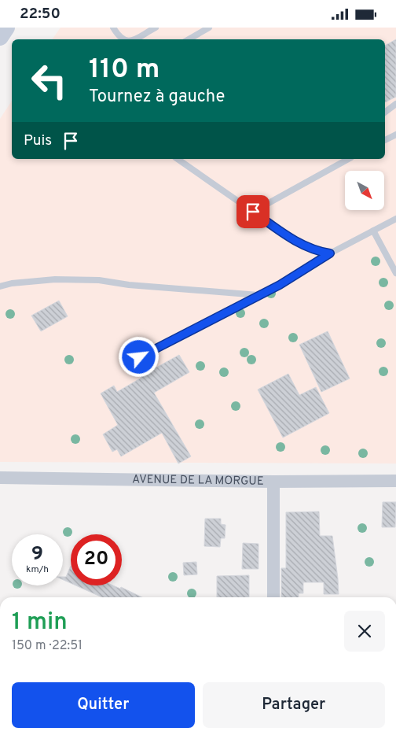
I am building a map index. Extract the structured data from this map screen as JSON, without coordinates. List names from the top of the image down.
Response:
{
  "streets": {
    "street": ["AVENUE DE LA MORGUE"]
  },
  "north": "bottom right",
  "page": {
    "status": "22:50",
    "turn": ["110 m", "Tournez à gauche"],
    "then": "Puis",
    "speed": "9 km/h",
    "limit": "20",
    "heading": ["1 min", "150 m · 22:51"],
    "buttons": ["Quitter", "Partager"]
  }
}
